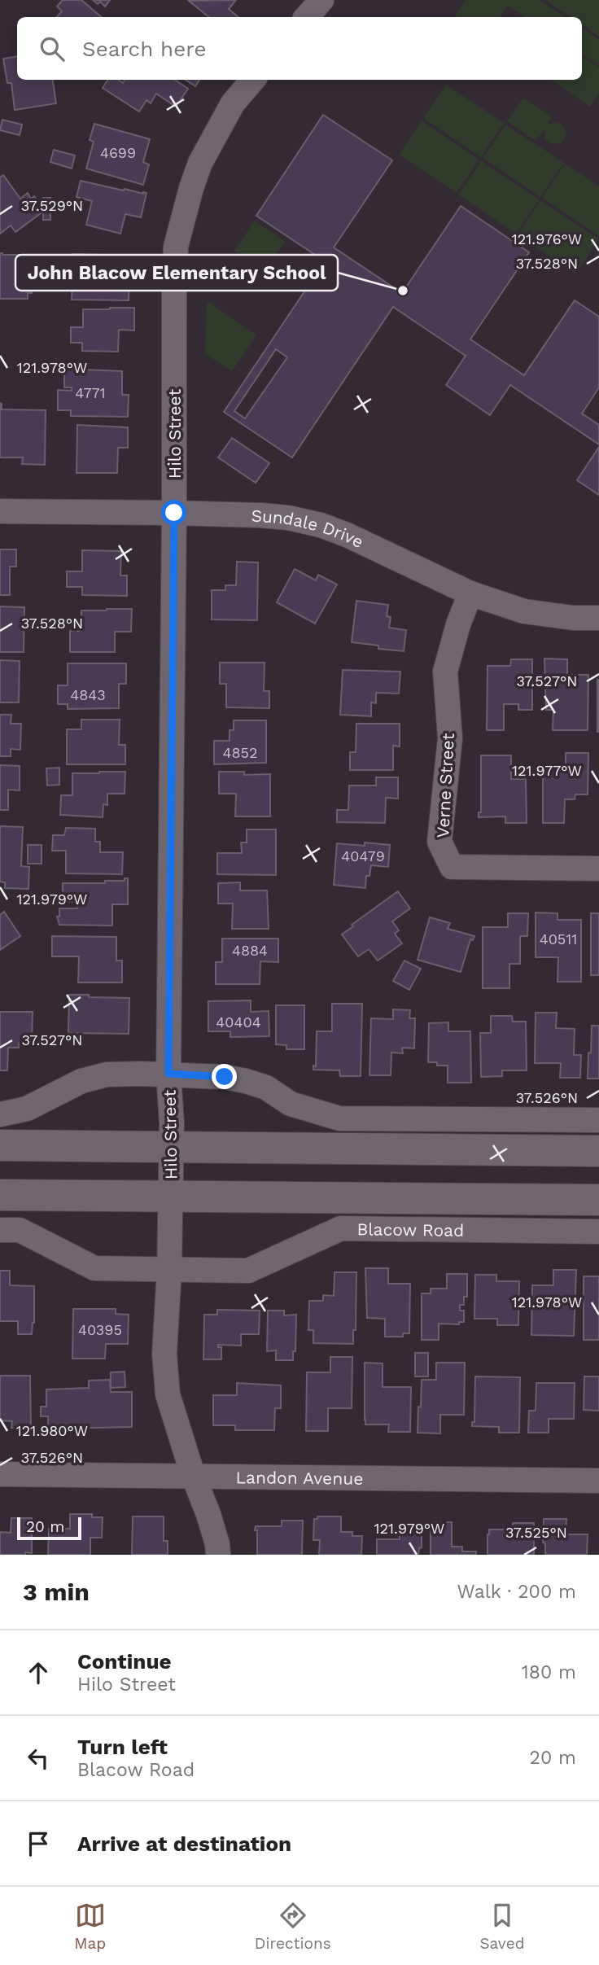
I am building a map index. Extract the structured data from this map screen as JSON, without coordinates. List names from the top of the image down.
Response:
{
  "streets": {
    "main road": ["Blacow Road"],
    "street": [
      "Hilo Street",
      "Sundale Drive",
      "Verne Street",
      "Landon Avenue"
    ]
  },
  "crossings": [
    ["Hilo Street", "Sundale Drive"],
    ["Hilo Street", "Blacow Road"],
    ["Hilo Street", "Landon Avenue"],
    ["Sundale Drive", "Verne Street"]
  ],
  "places": ["John Blacow Elementary School"],
  "house_numbers": [
    "4699",
    "4771",
    "4843",
    "4852",
    "40479",
    "40511",
    "4884",
    "40404",
    "40395"
  ],
  "scale_bar": "20 m",
  "page": {
    "search": "Search here",
    "scale": "20 m",
    "heading": ["3 min", "Walk · 200 m"],
    "list": [
      ["Continue", "Hilo Street", "180 m"],
      ["Turn left", "Blacow Road", "20 m"],
      "Arrive at destination"
    ],
    "nav": ["Map", "Directions", "Saved"]
  },
  "coordinates": [
    "37.529°N",
    "121.976°W",
    "37.528°N",
    "121.978°W",
    "37.527°N",
    "121.977°W",
    "121.979°W",
    "37.526°N",
    "121.980°W",
    "37.525°N"
  ]
}
